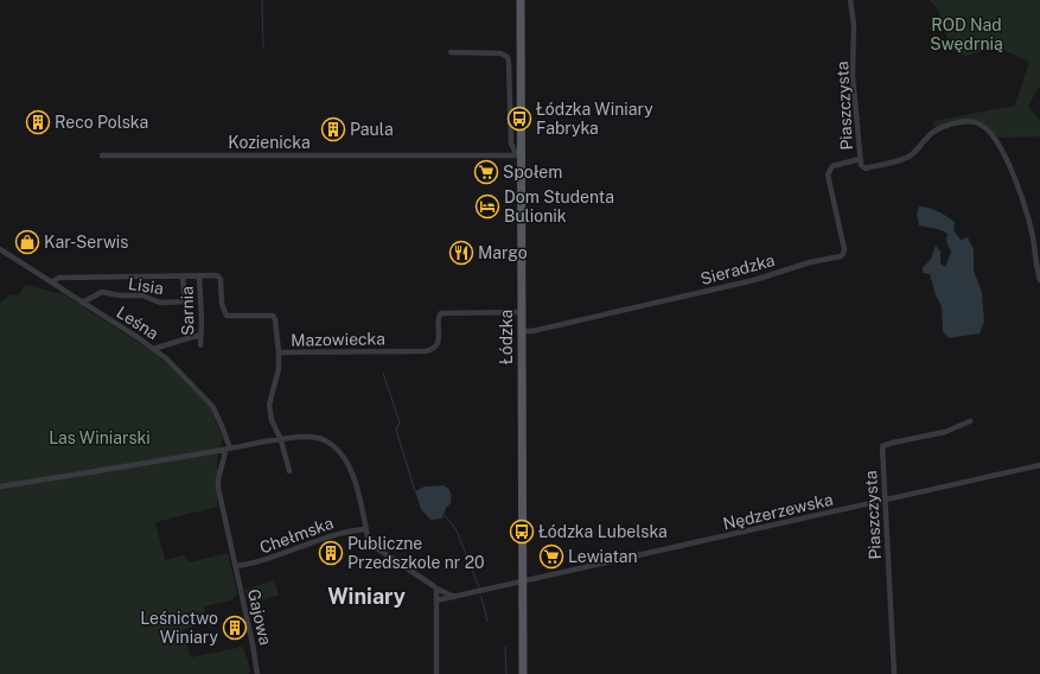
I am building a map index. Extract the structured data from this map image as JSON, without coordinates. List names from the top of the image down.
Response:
{
  "streets": {
    "main road": ["Łódzka"],
    "street": [
      "Piaszczysta",
      "Kozienicka",
      "Sieradzka",
      "Lisia",
      "Sarnia",
      "Leśna",
      "Mazowiecka",
      "Nędzerzewska",
      "Chełmska",
      "Gajowa"
    ]
  },
  "crossings": [
    ["Piaszczysta", "Sieradzka"],
    ["Piaszczysta", "Nędzerzewska"],
    ["Kozienicka", "Łódzka"],
    ["Sieradzka", "Łódzka"],
    ["Lisia", "Leśna"],
    ["Lisia", "Mazowiecka"],
    ["Sarnia", "Mazowiecka"],
    ["Leśna", "Mazowiecka"],
    ["Leśna", "Gajowa"],
    ["Łódzka", "Mazowiecka"],
    ["Łódzka", "Nędzerzewska"],
    ["Chełmska", "Gajowa"]
  ],
  "districts": ["Winiary"],
  "parks": ["ROD Nad Swędrnią", "Las Winiarski"],
  "places": {
    "bus stop": ["Łódzka Winiary Fabryka", "Łódzka Lubelska"],
    "building": [
      "Reco Polska",
      "Paula",
      "Publiczne Przedszkole nr 20",
      "Leśnictwo Winiary"
    ],
    "supermarket": ["Społem", "Lewiatan"],
    "hotel": ["Dom Studenta Bulionik"],
    "shop": ["Kar-Serwis"],
    "restaurant": ["Margo"]
  }
}
